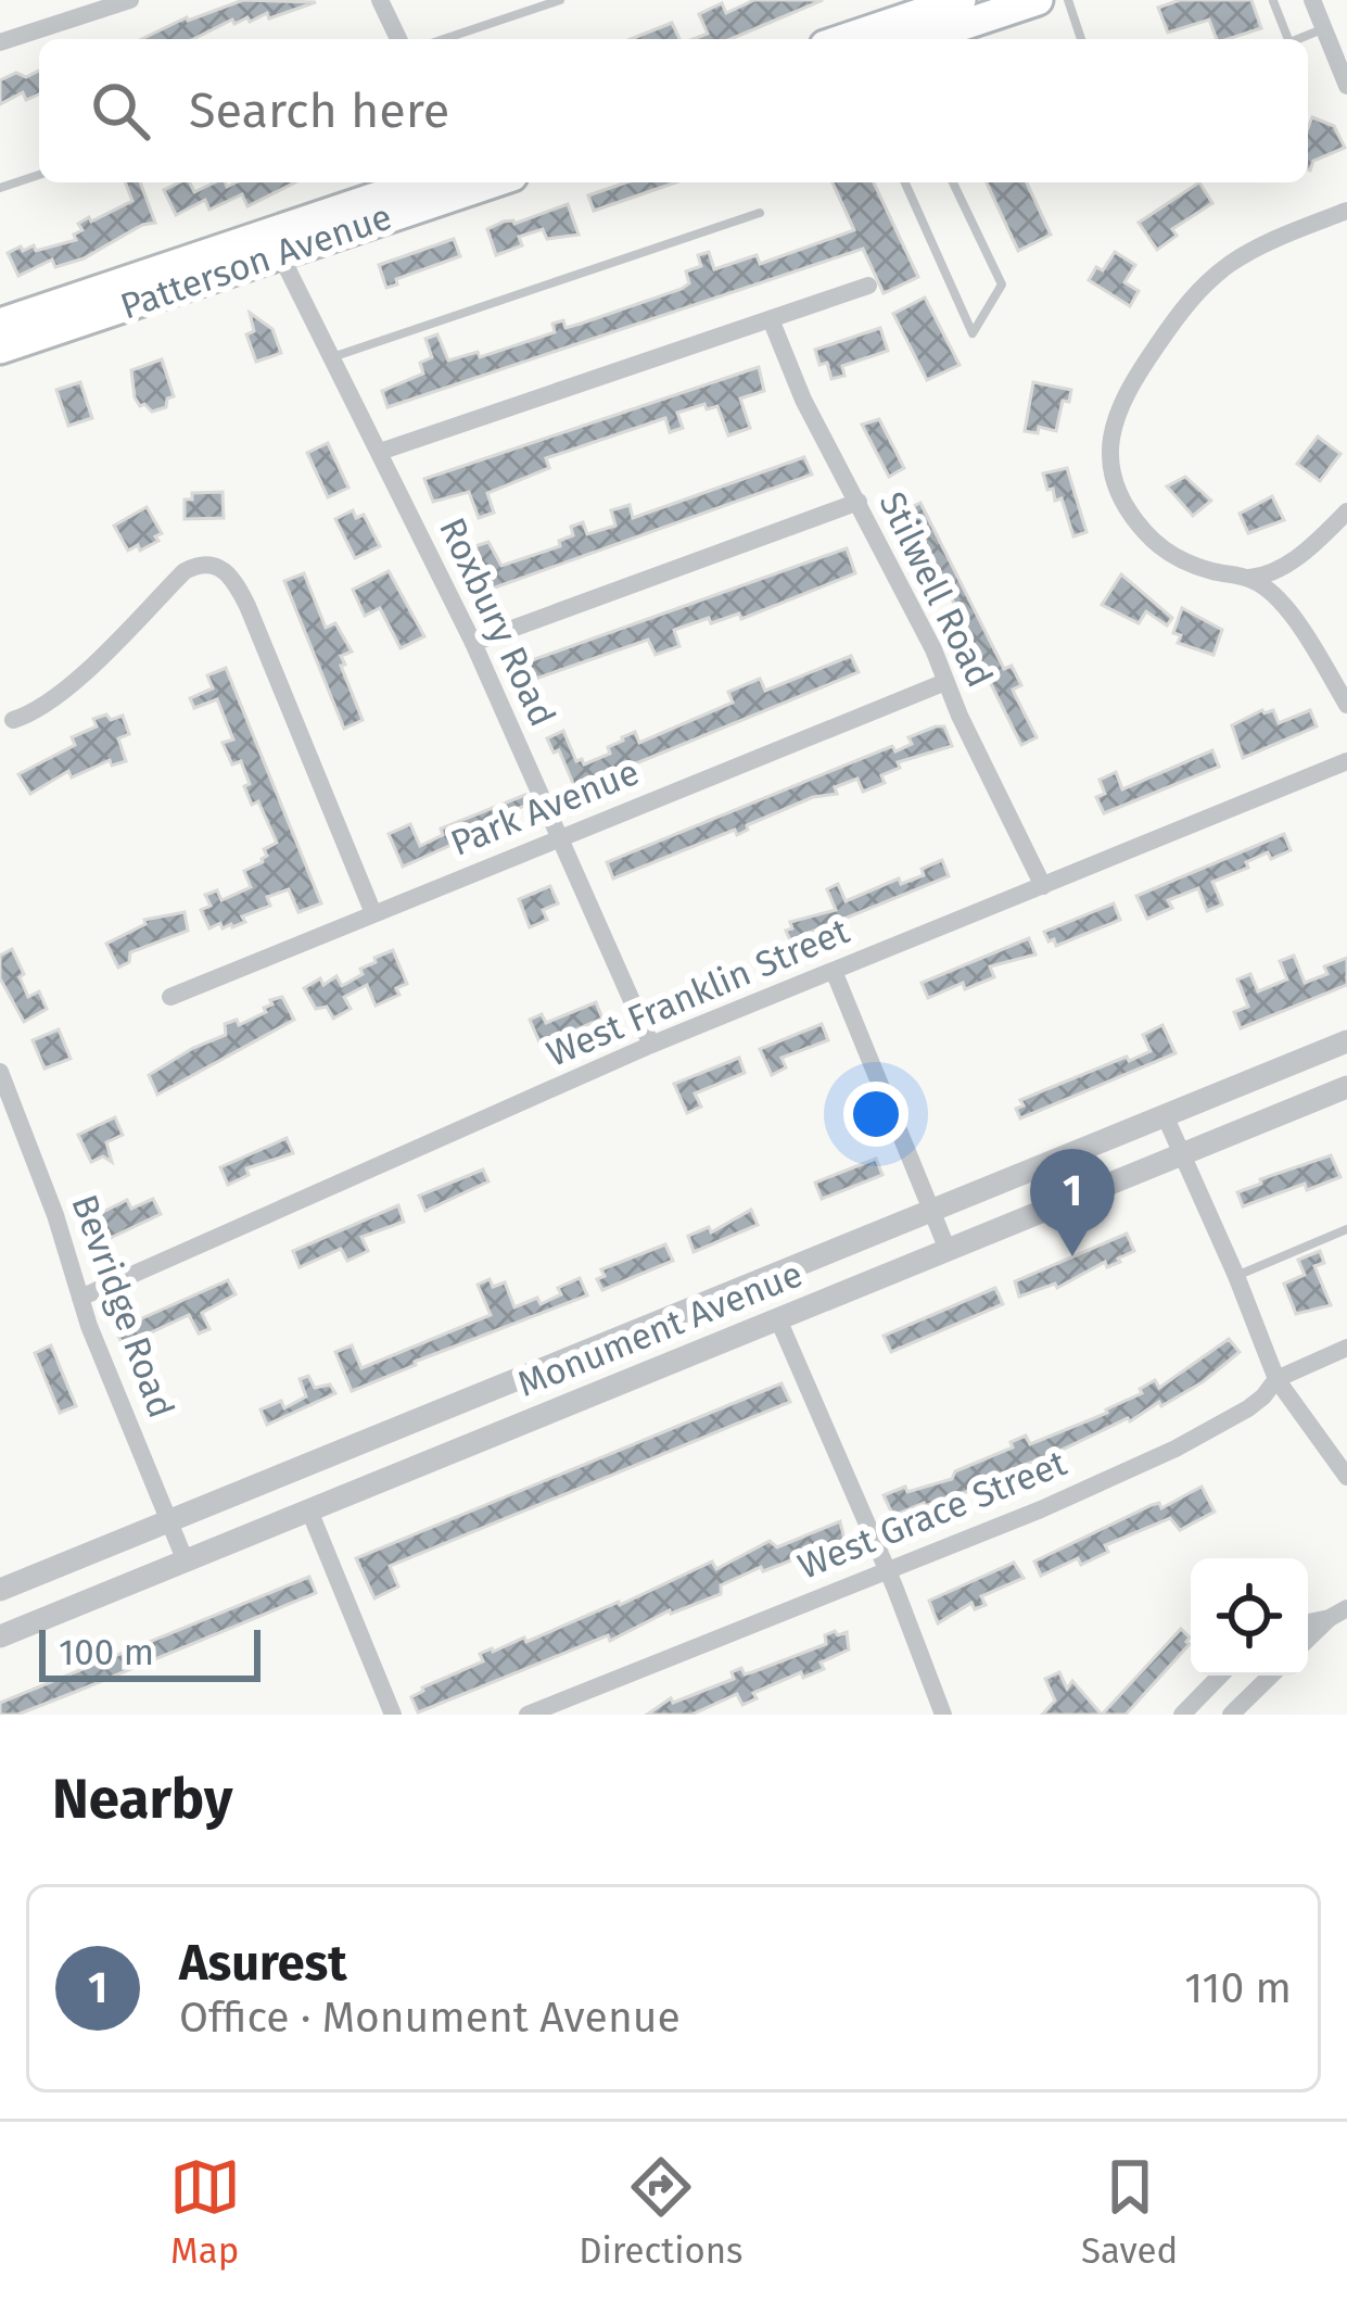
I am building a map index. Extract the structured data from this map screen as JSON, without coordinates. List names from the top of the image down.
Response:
{
  "streets": {
    "main road": ["Patterson Avenue"],
    "street": [
      "Stilwell Road",
      "Roxbury Road",
      "Park Avenue",
      "West Franklin Street",
      "Bevridge Road",
      "Monument Avenue",
      "West Grace Street"
    ]
  },
  "crossings": [
    ["Patterson Avenue", "Roxbury Road"],
    ["Stilwell Road", "Park Avenue"],
    ["Stilwell Road", "West Franklin Street"],
    ["Roxbury Road", "Park Avenue"],
    ["Roxbury Road", "West Franklin Street"],
    ["West Franklin Street", "Bevridge Road"],
    ["Bevridge Road", "Monument Avenue"]
  ],
  "scale_bar": "100 m",
  "page": {
    "search": "Search here",
    "pins": "1",
    "scale": "100 m",
    "heading": "Nearby",
    "list": [
      {
        "mark": "1",
        "name": "Asurest",
        "note": "Office · Monument Avenue",
        "value": "110 m"
      }
    ],
    "nav": ["Map", "Directions", "Saved"]
  }
}
